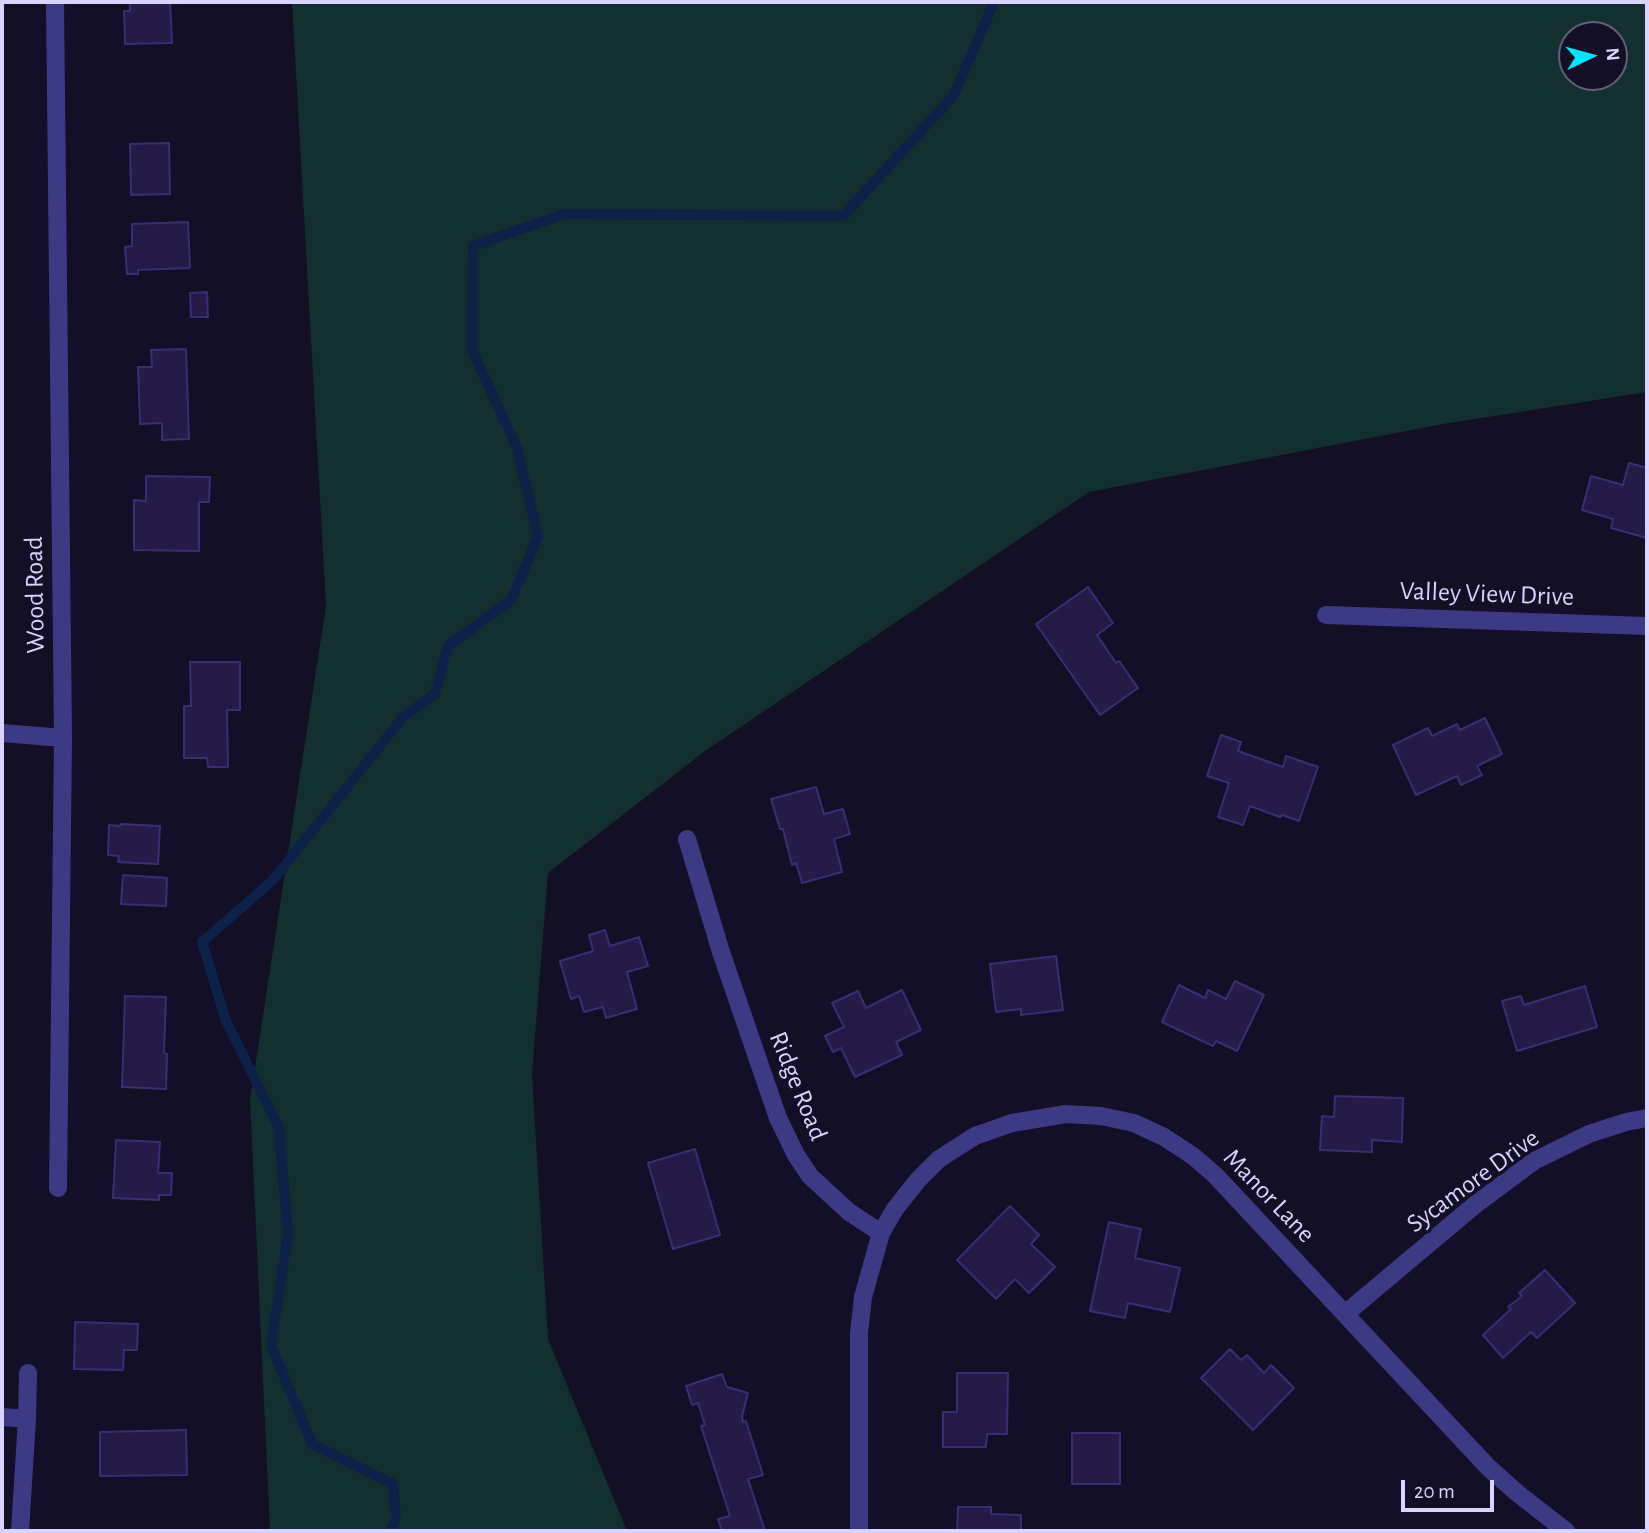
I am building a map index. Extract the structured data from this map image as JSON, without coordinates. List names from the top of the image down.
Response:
{
  "streets": {
    "street": [
      "Valley View Drive",
      "Wood Road",
      "Ridge Road",
      "Sycamore Drive",
      "Manor Lane"
    ]
  },
  "crossings": [
    ["Ridge Road", "Manor Lane"],
    ["Sycamore Drive", "Manor Lane"]
  ],
  "scale_bar": "20 m",
  "north": "right"
}
